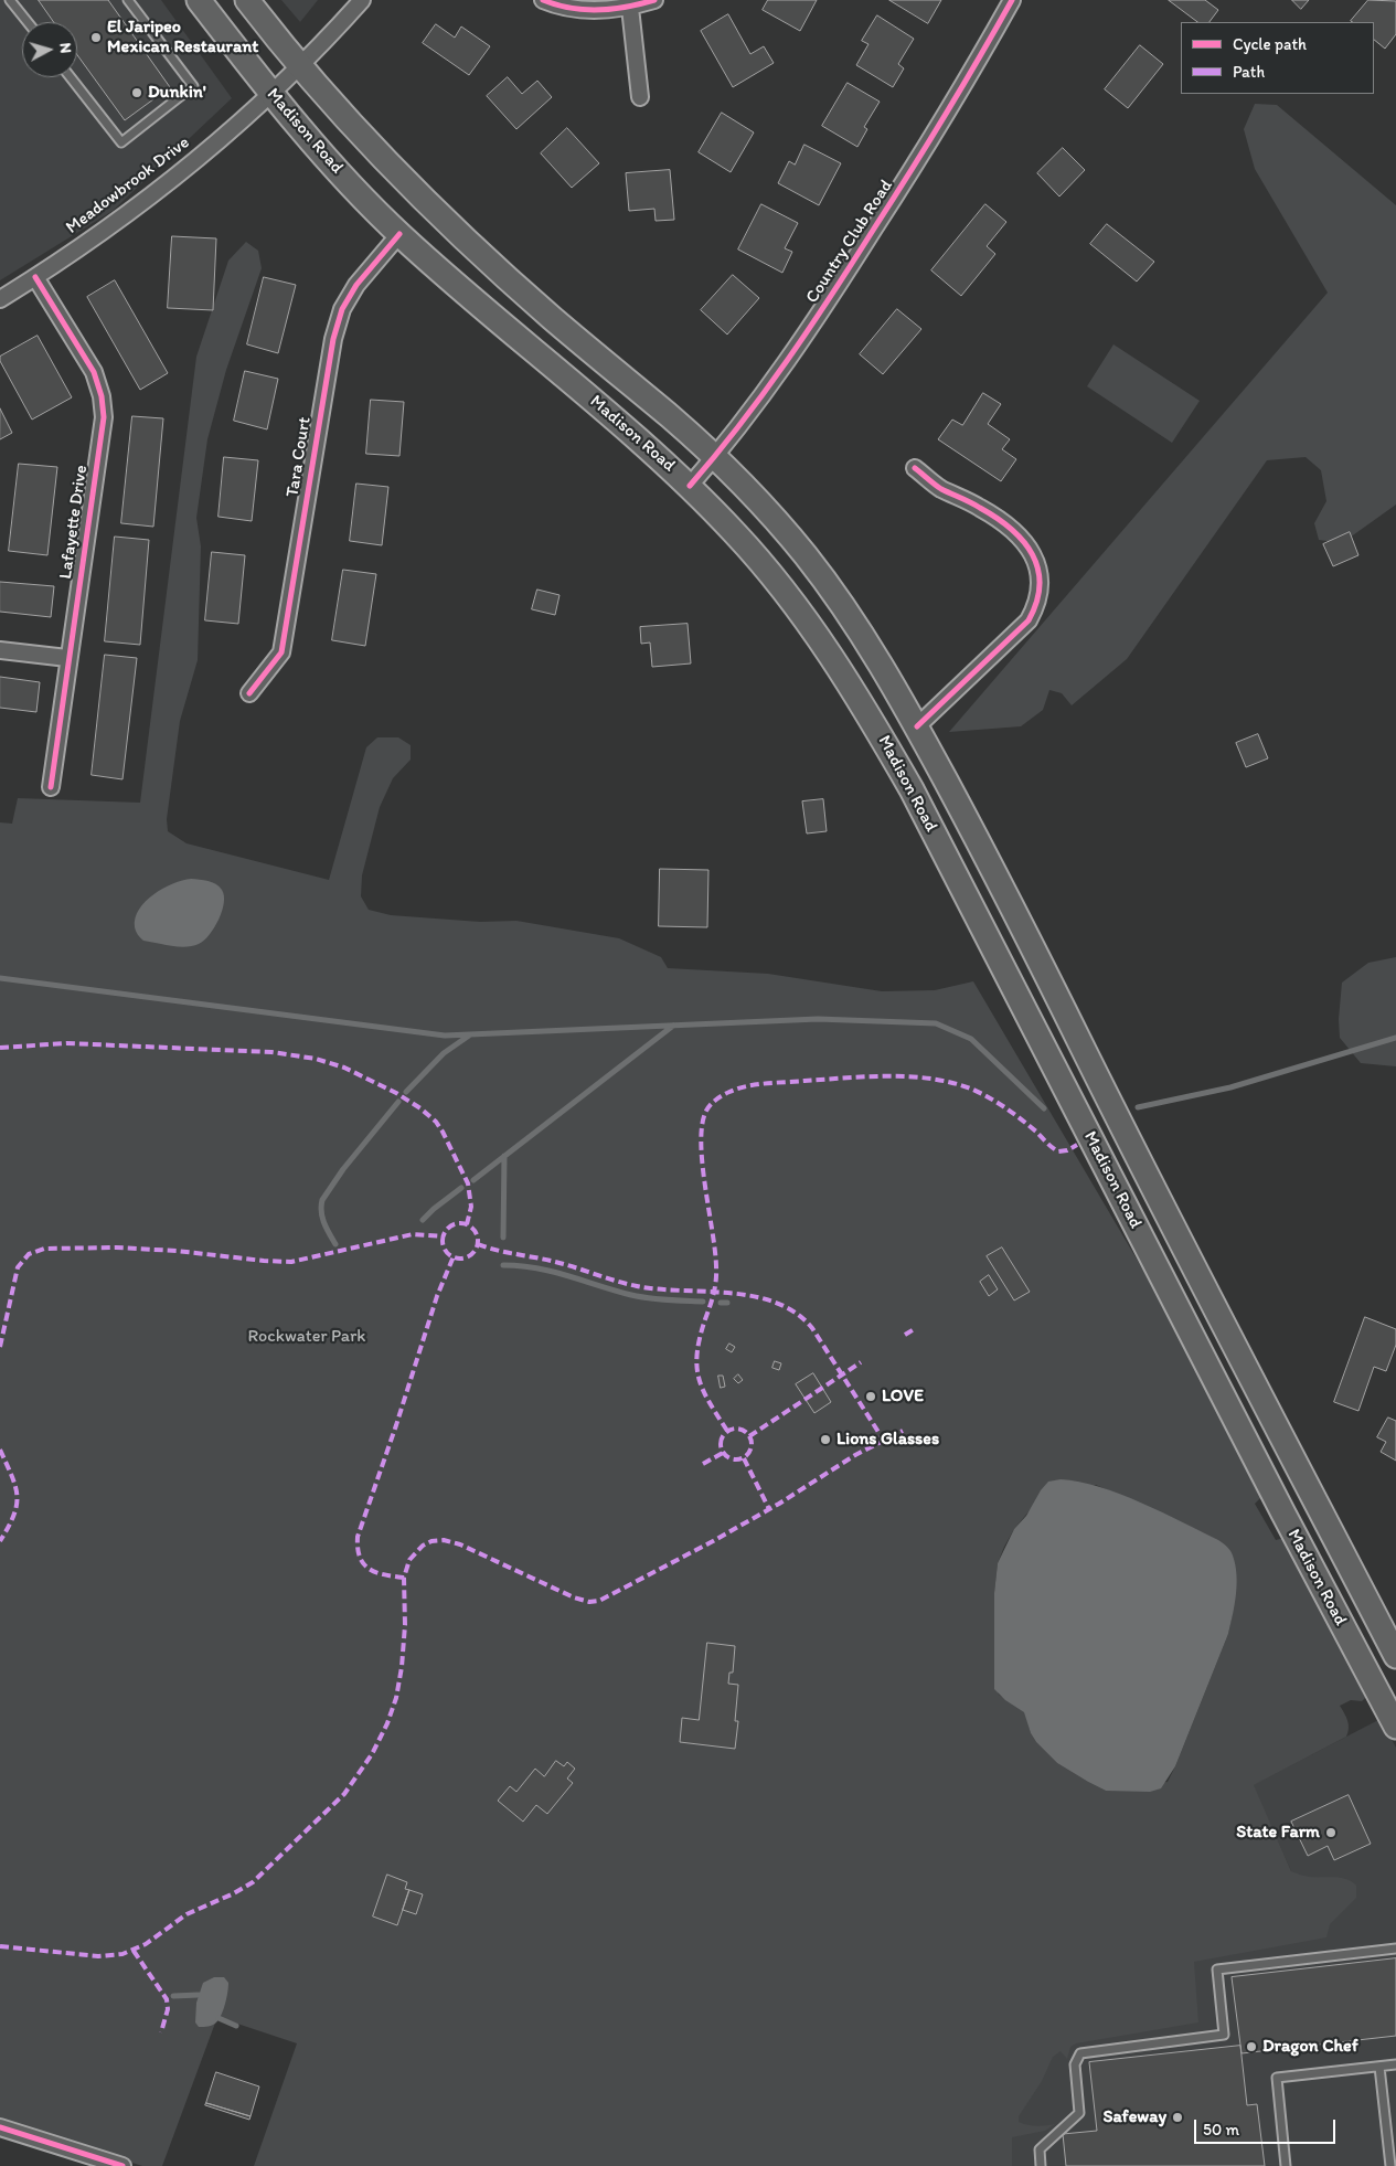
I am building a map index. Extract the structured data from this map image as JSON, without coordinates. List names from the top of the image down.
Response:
{
  "streets": {
    "main road": ["Madison Road"],
    "street": [
      "Meadowbrook Drive",
      "Country Club Road",
      "Tara Court",
      "Lafayette Drive"
    ]
  },
  "crossings": [
    ["Madison Road", "Meadowbrook Drive"],
    ["Madison Road", "Country Club Road"],
    ["Madison Road", "Tara Court"],
    ["Meadowbrook Drive", "Lafayette Drive"]
  ],
  "parks": ["Rockwater Park"],
  "places": [
    "El Jaripeo Mexican Restaurant",
    "Dunkin'",
    "LOVE",
    "Lions Glasses",
    "State Farm",
    "Dragon Chef",
    "Safeway"
  ],
  "legend": ["Cycle path", "Path"],
  "scale_bar": "50 m",
  "north": "right"
}
